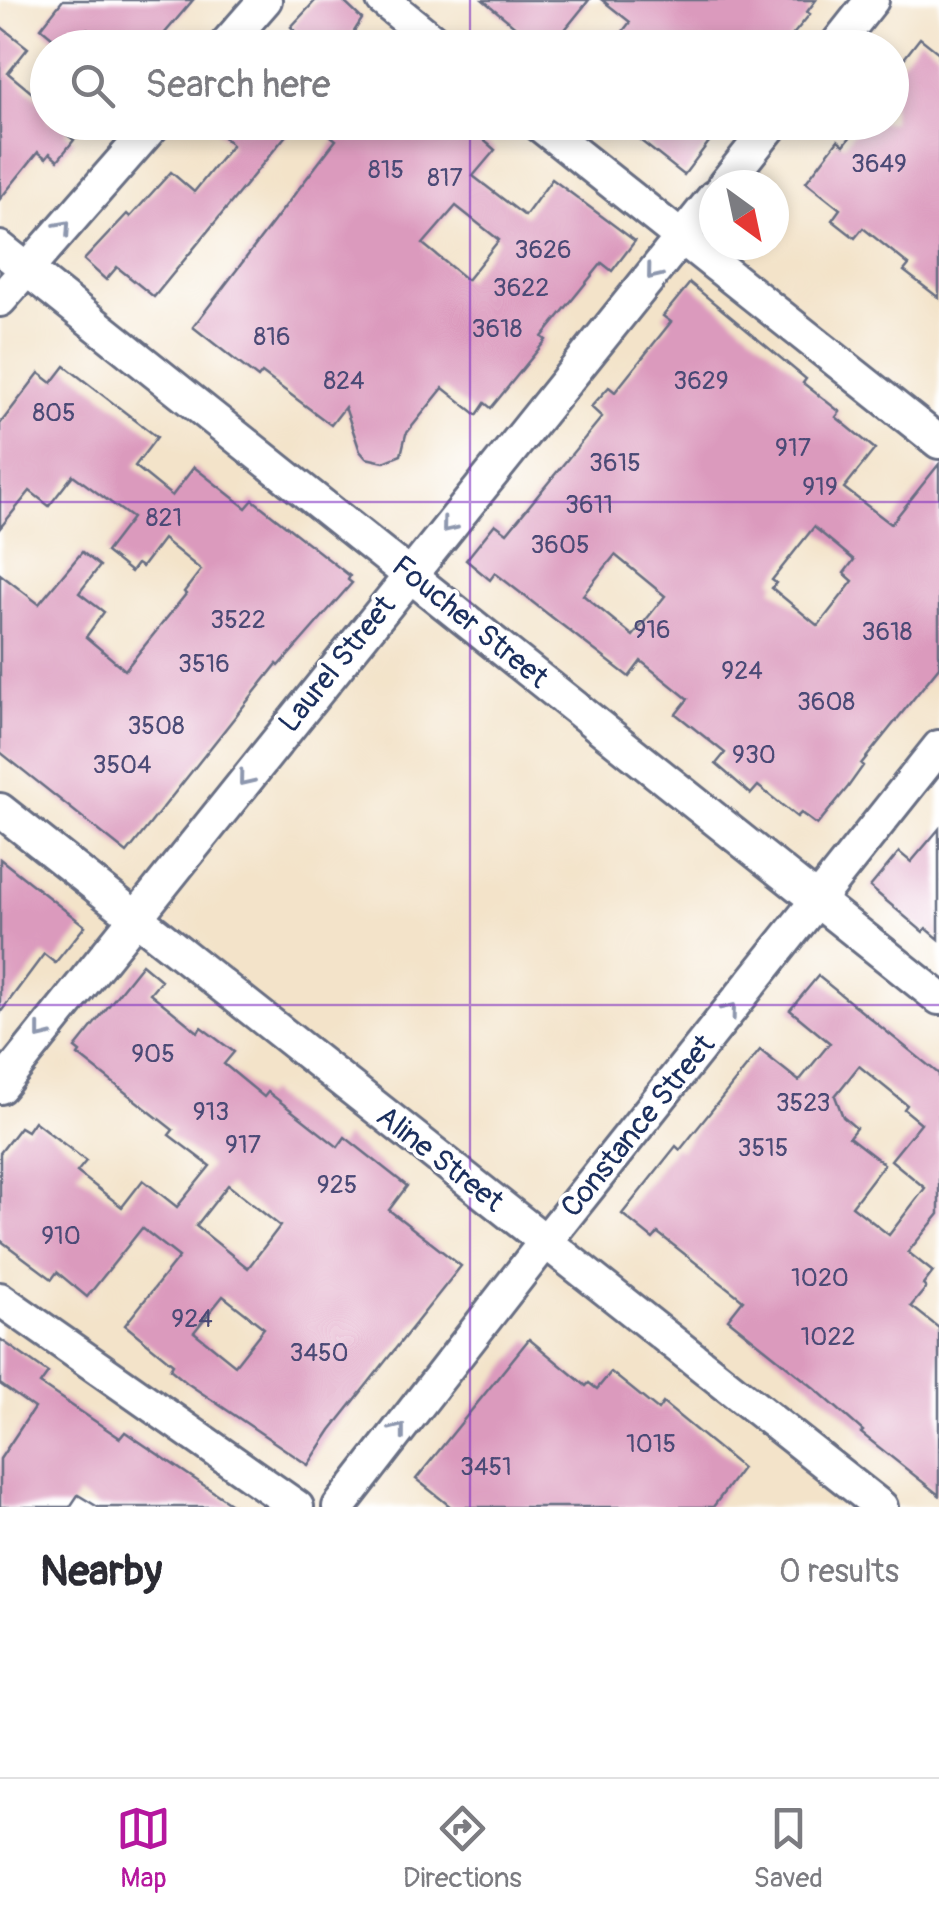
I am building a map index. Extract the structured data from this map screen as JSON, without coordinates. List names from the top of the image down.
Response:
{
  "streets": {
    "street": [
      "Foucher Street",
      "Laurel Street",
      "Constance Street",
      "Aline Street"
    ]
  },
  "crossings": [
    ["Foucher Street", "Laurel Street"],
    ["Foucher Street", "Constance Street"],
    ["Laurel Street", "Aline Street"],
    ["Constance Street", "Aline Street"]
  ],
  "one_way": ["Laurel Street", "Constance Street"],
  "house_numbers": [
    "3649",
    "815",
    "817",
    "3626",
    "3622",
    "3618",
    "816",
    "824",
    "3629",
    "805",
    "917",
    "3615",
    "919",
    "3611",
    "821",
    "3605",
    "3522",
    "916",
    "3618",
    "3516",
    "924",
    "3608",
    "3508",
    "930",
    "3504",
    "905",
    "3523",
    "913",
    "917",
    "3515",
    "925",
    "910",
    "1020",
    "924",
    "1022",
    "3450",
    "1015",
    "3451"
  ],
  "north": "bottom right",
  "page": {
    "search": "Search here",
    "heading": ["Nearby", "0 results"],
    "nav": ["Map", "Directions", "Saved"]
  }
}
